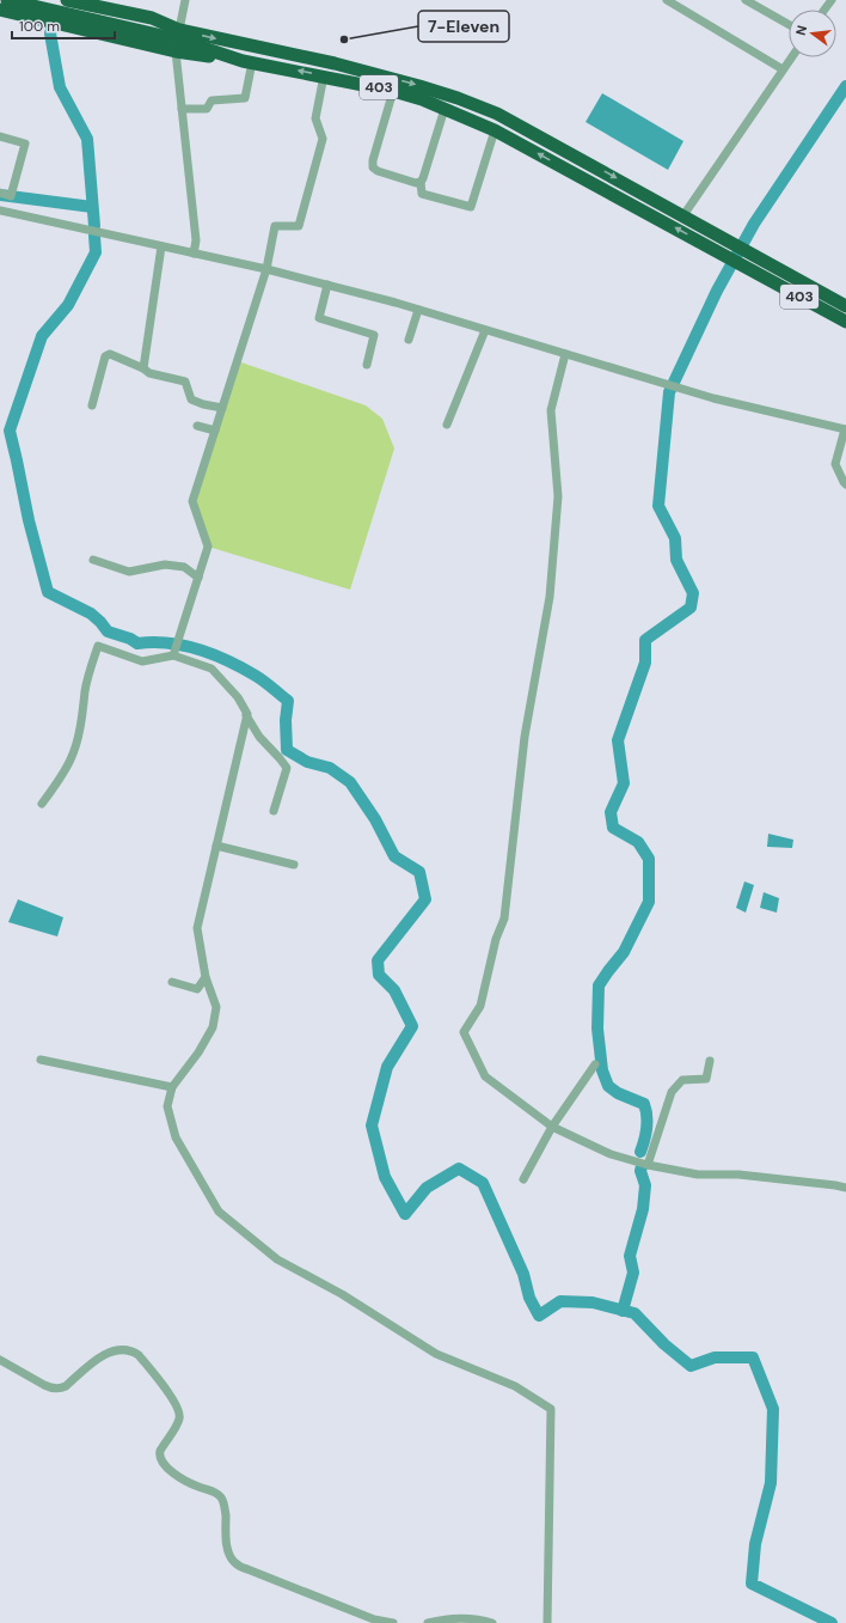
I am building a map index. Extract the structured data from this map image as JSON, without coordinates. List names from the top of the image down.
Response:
{
  "streets": {
    "highway": ["403"]
  },
  "places": ["7-Eleven"],
  "scale_bar": "100 m",
  "north": "left"
}
